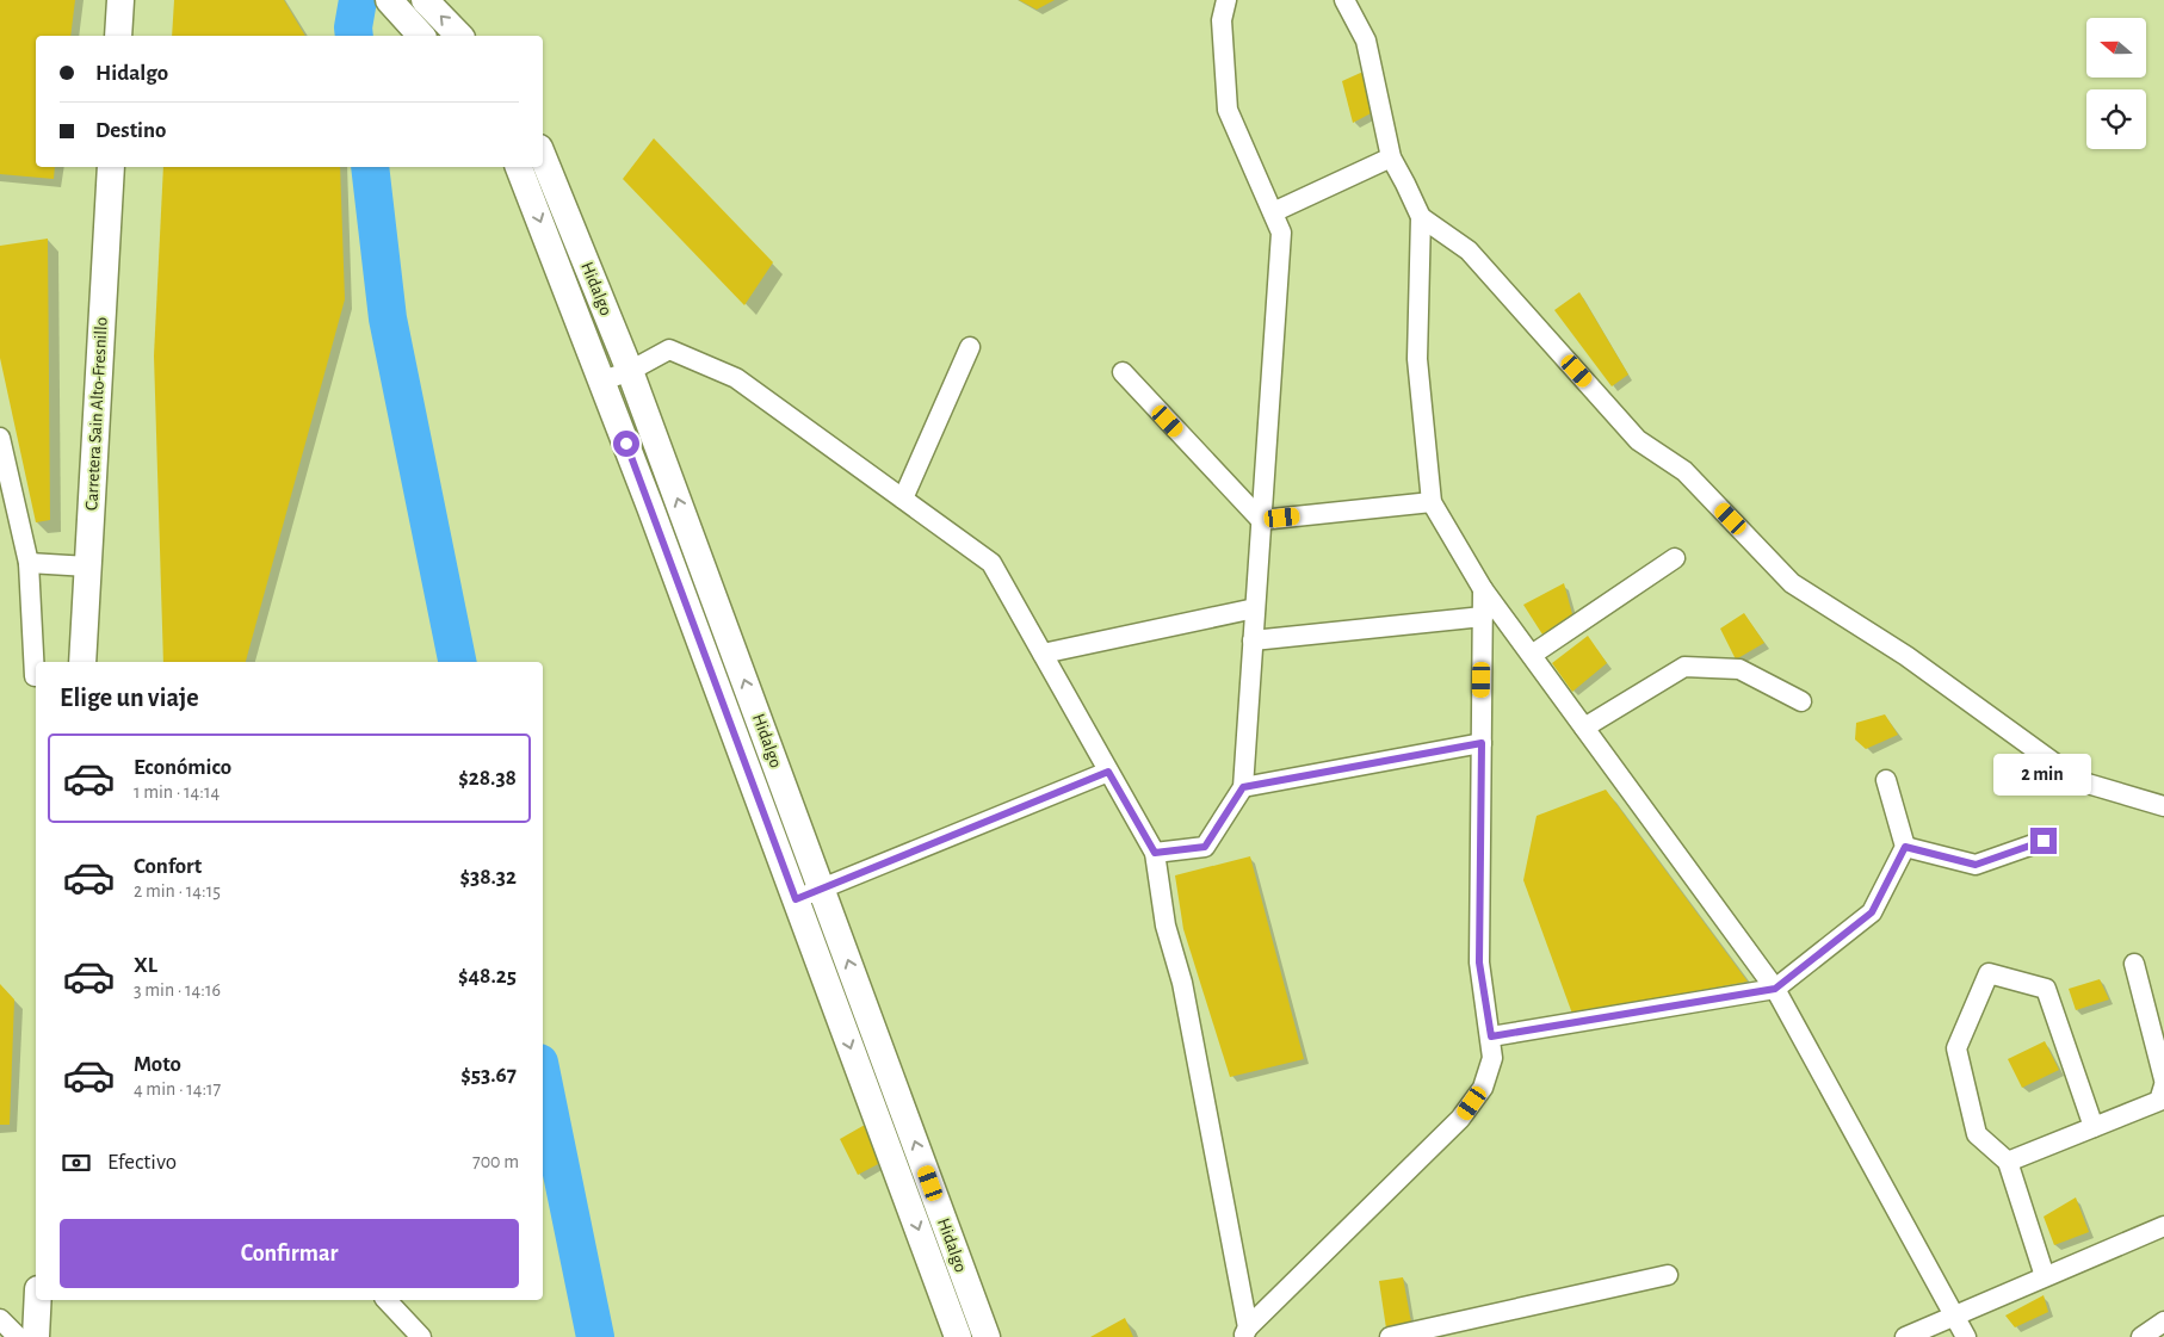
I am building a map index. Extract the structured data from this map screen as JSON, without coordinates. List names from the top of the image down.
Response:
{
  "streets": {
    "main road": ["Hidalgo", "Carretera Sain Alto-Fresnillo"]
  },
  "north": "left",
  "page": {
    "banner": ["Hidalgo", "Destino"],
    "heading": "Elige un viaje",
    "list": [
      {
        "name": "Económico",
        "note": "1 min · 14:14",
        "value": "$28.38"
      },
      {
        "name": "Confort",
        "note": "2 min · 14:15",
        "value": "$38.32"
      },
      {
        "name": "XL",
        "note": "3 min · 14:16",
        "value": "$48.25"
      },
      {
        "name": "Moto",
        "note": "4 min · 14:17",
        "value": "$53.67"
      }
    ],
    "bubble": "2 min",
    "pay": ["Efectivo", "700 m"],
    "buttons": "Confirmar"
  }
}
